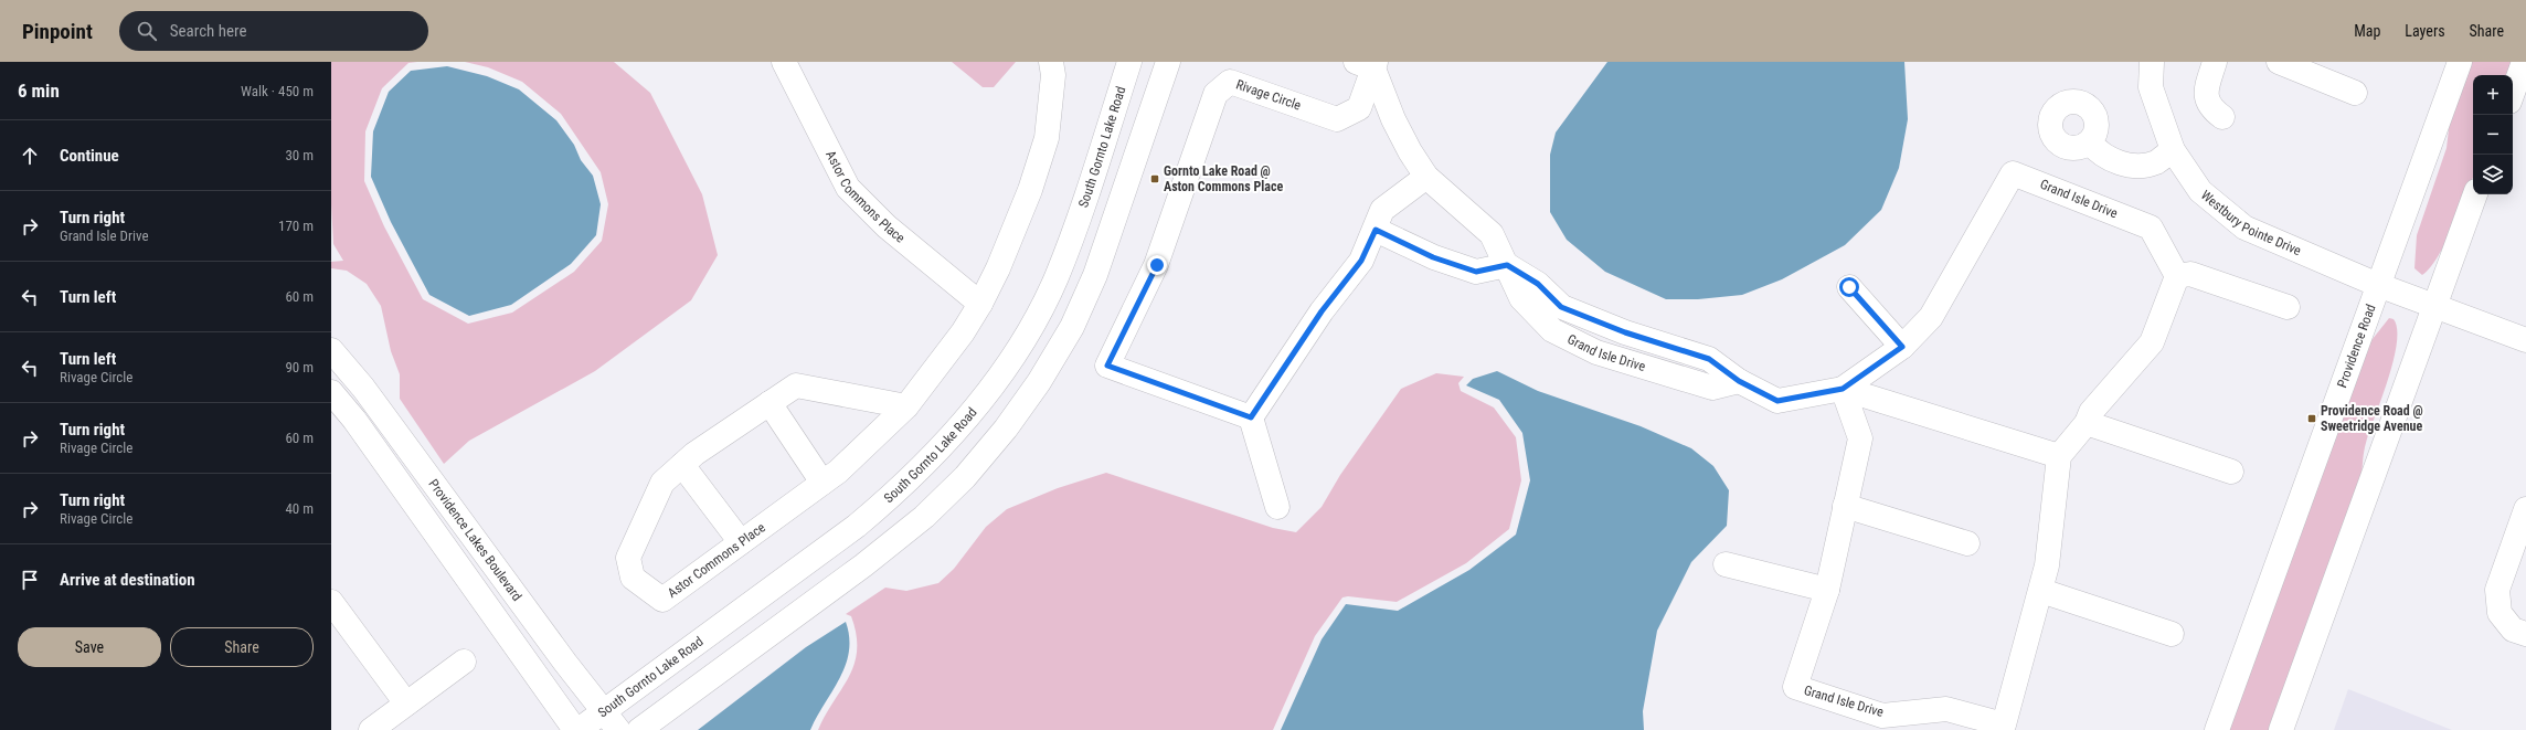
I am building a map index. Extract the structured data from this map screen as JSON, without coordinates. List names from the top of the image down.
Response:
{
  "streets": {
    "street": [
      "Rivage Circle",
      "South Gornto Lake Road",
      "Astor Commons Place",
      "Grand Isle Drive",
      "Westbury Pointe Drive",
      "Providence Road",
      "Providence Lakes Boulevard"
    ]
  },
  "crossings": [
    ["Rivage Circle", "Grand Isle Drive"],
    ["South Gornto Lake Road", "Providence Lakes Boulevard"],
    ["Westbury Pointe Drive", "Providence Road"]
  ],
  "places": {
    "transit": ["Gornto Lake Road @ Aston Commons Place", "Providence Road @ Sweetridge Avenue"]
  },
  "page": {
    "header": "Pinpoint",
    "search": "Search here",
    "nav": ["Map", "Layers", "Share"],
    "heading": ["6 min", "Walk · 450 m"],
    "map_buttons": ["+", "−"],
    "list": [
      ["Continue", "30 m"],
      ["Turn right", "Grand Isle Drive", "170 m"],
      ["Turn left", "60 m"],
      ["Turn left", "Rivage Circle", "90 m"],
      ["Turn right", "Rivage Circle", "60 m"],
      ["Turn right", "Rivage Circle", "40 m"],
      "Arrive at destination"
    ],
    "buttons": ["Save", "Share"]
  }
}
